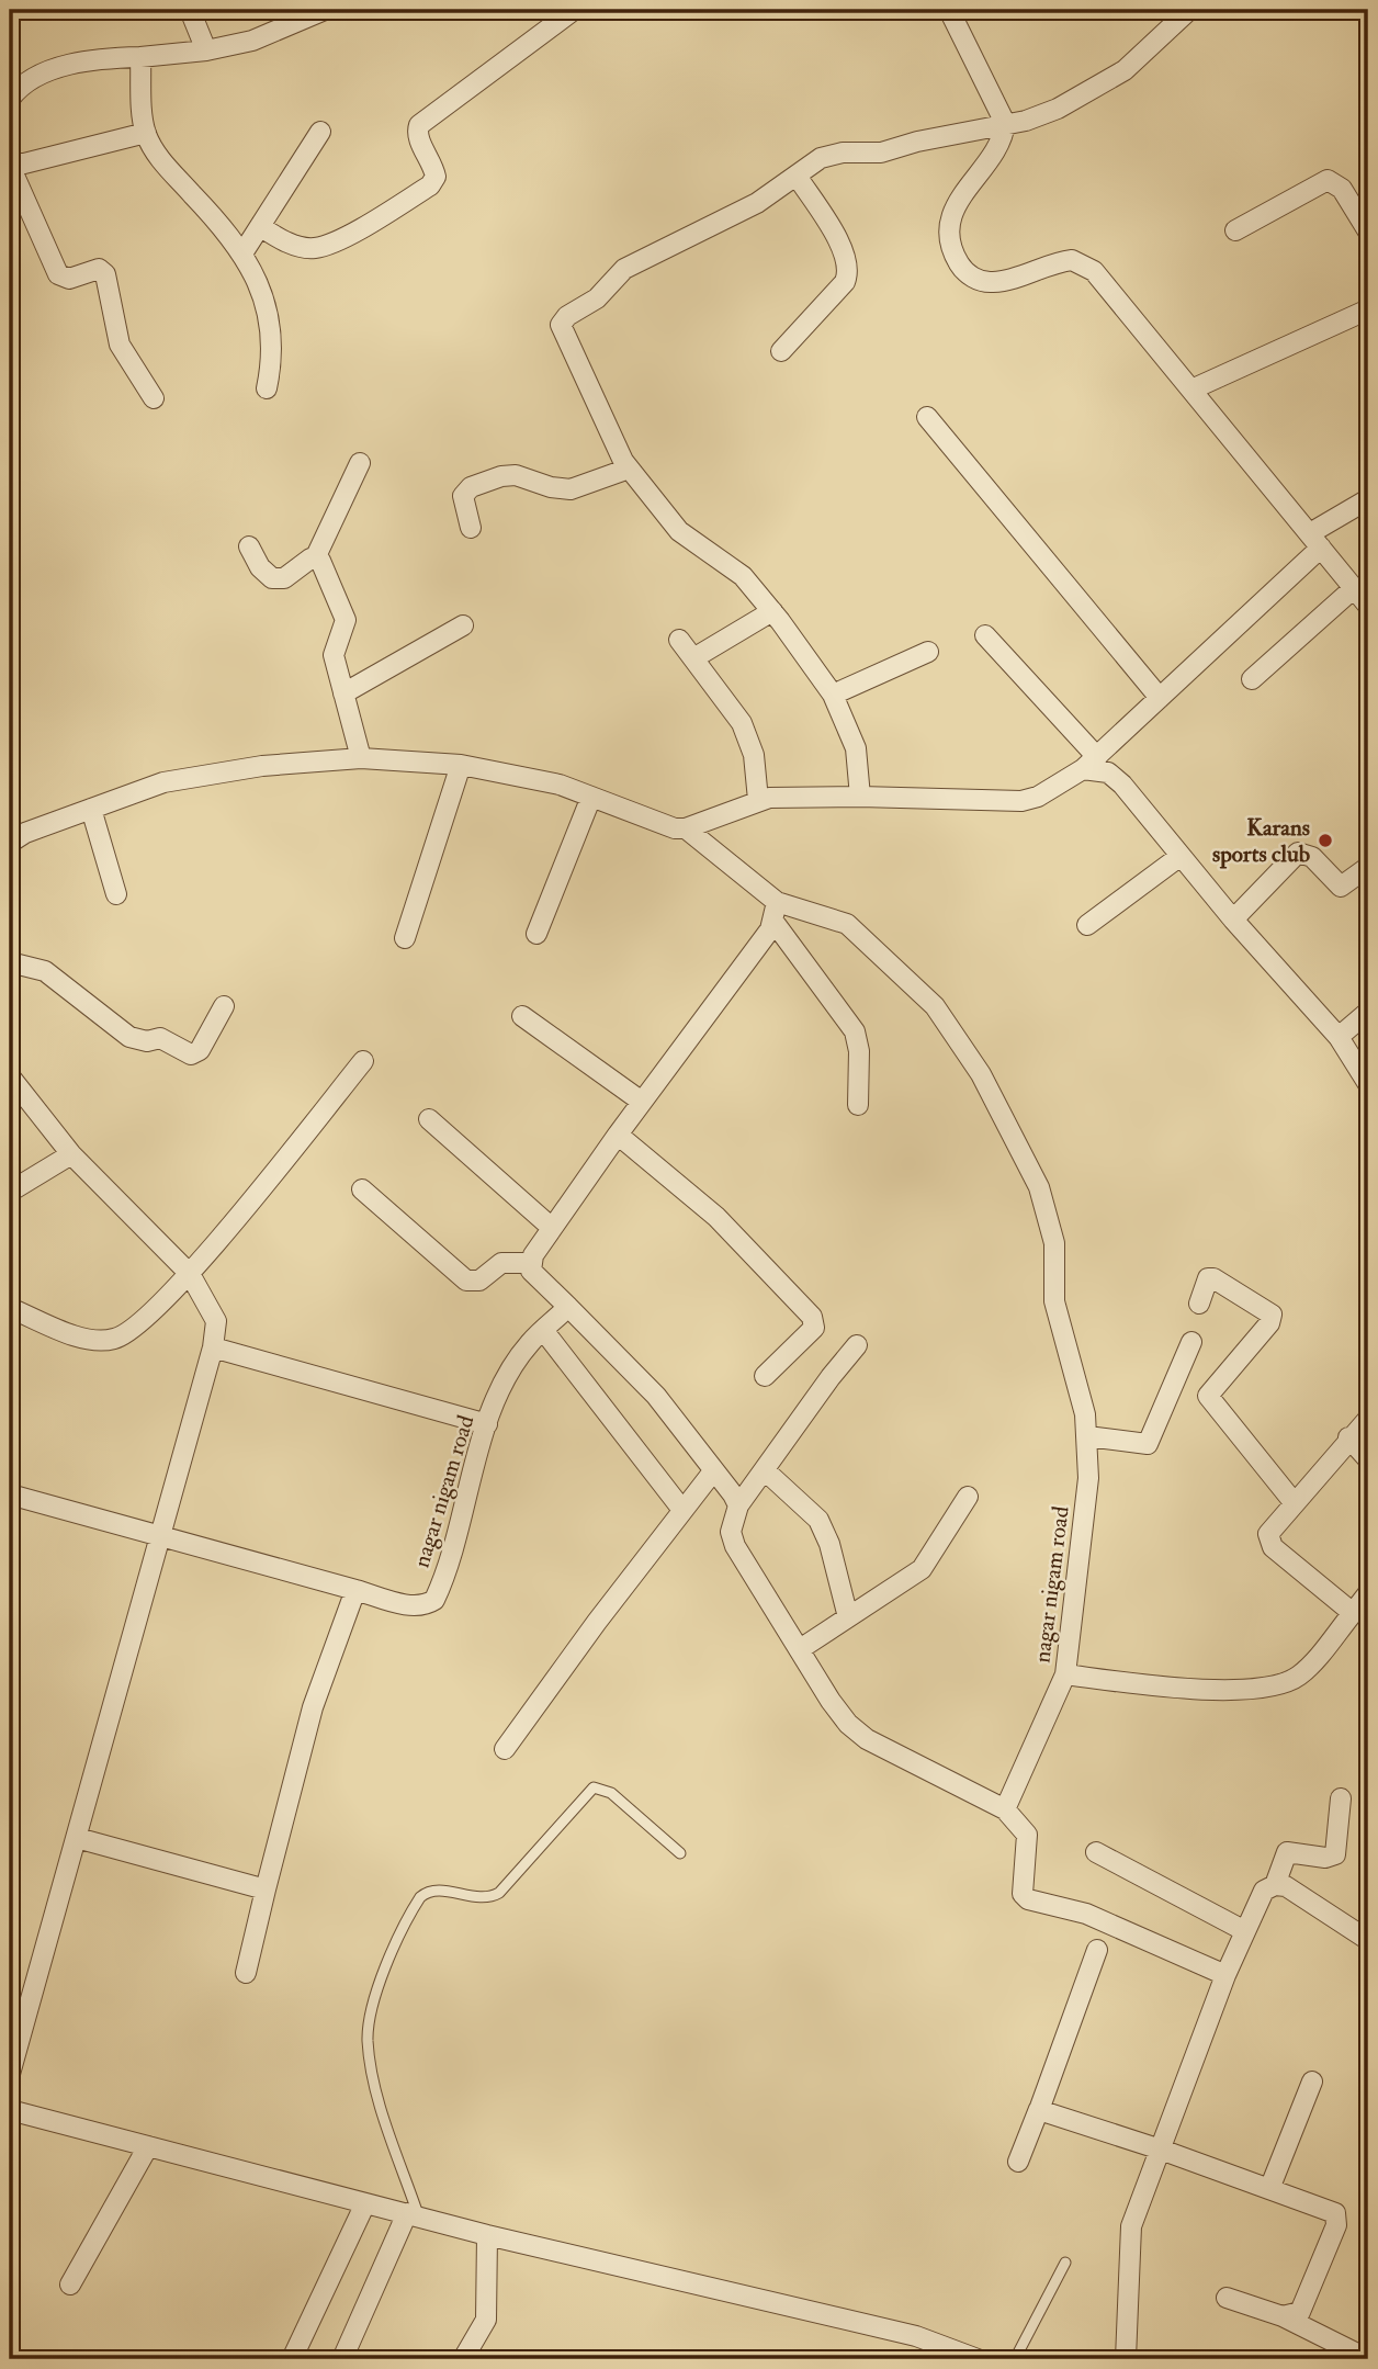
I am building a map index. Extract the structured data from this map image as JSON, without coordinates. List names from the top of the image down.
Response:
{
  "streets": {
    "street": ["nagar nigam road"]
  },
  "places": ["Karans sports club"]
}
